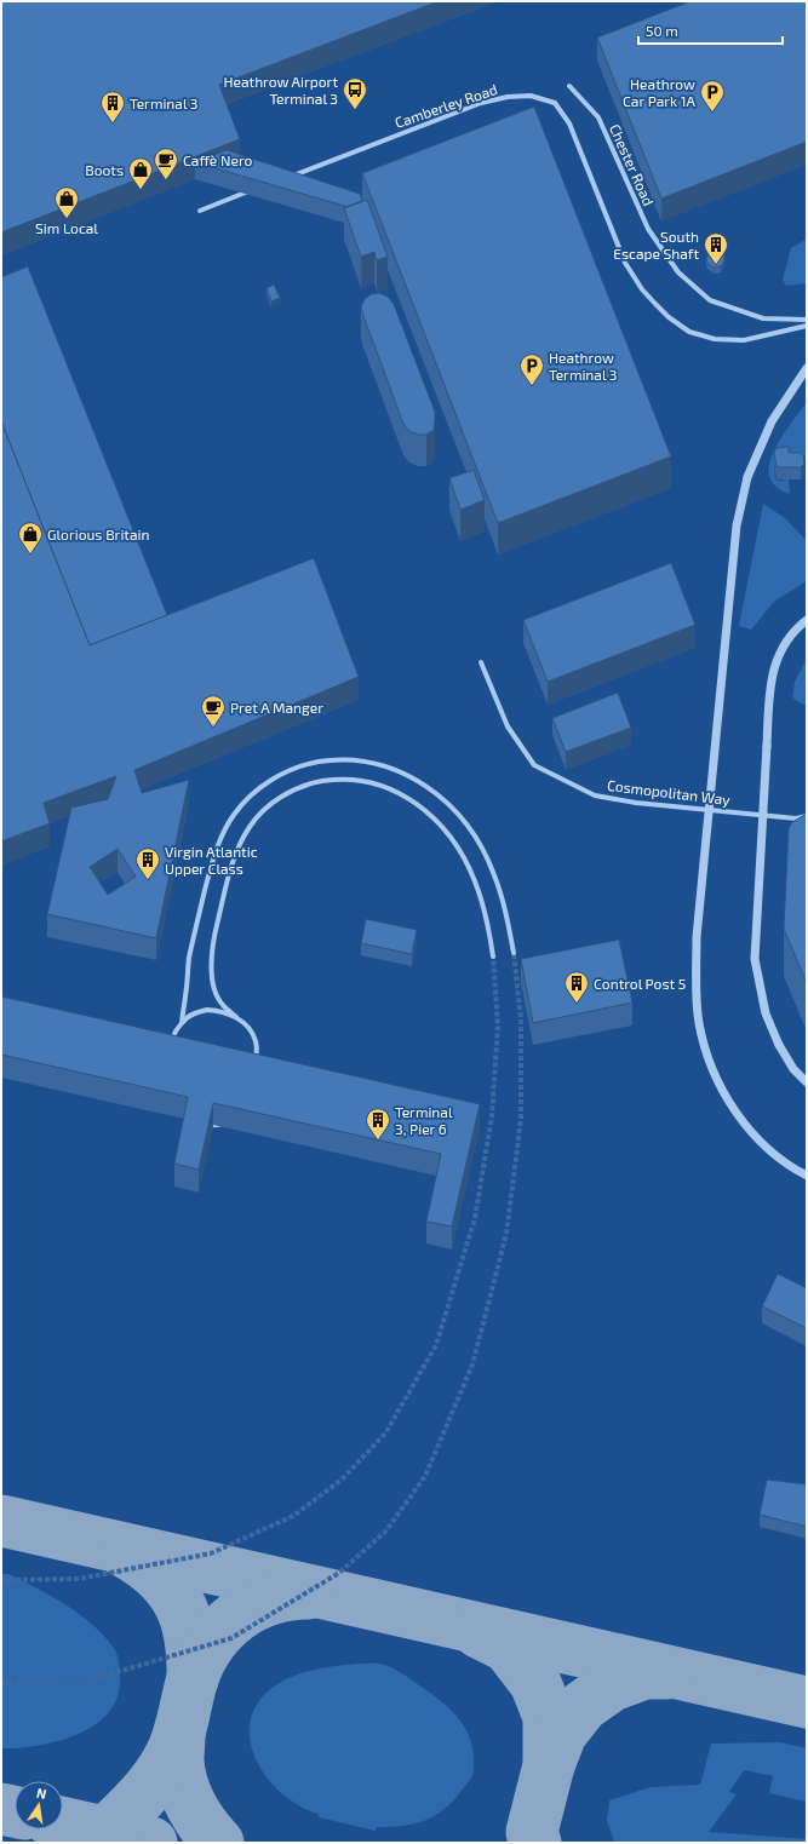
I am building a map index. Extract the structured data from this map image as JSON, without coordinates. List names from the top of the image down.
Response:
{
  "streets": {
    "street": ["Camberley Road", "Chester Road", "Cosmopolitan Way"]
  },
  "places": {
    "bus stop": ["Heathrow Airport Terminal 3"],
    "parking": ["Heathrow Car Park 1A", "Heathrow Terminal 3"],
    "building": [
      "Terminal 3",
      "South Escape Shaft",
      "Virgin Atlantic Upper Class",
      "Control Post 5",
      "Terminal 3, Pier 6"
    ],
    "cafe": ["Caffè Nero", "Pret A Manger"],
    "shop": ["Boots", "Sim Local", "Glorious Britain"]
  },
  "scale_bar": "50 m",
  "north": "top"
}
